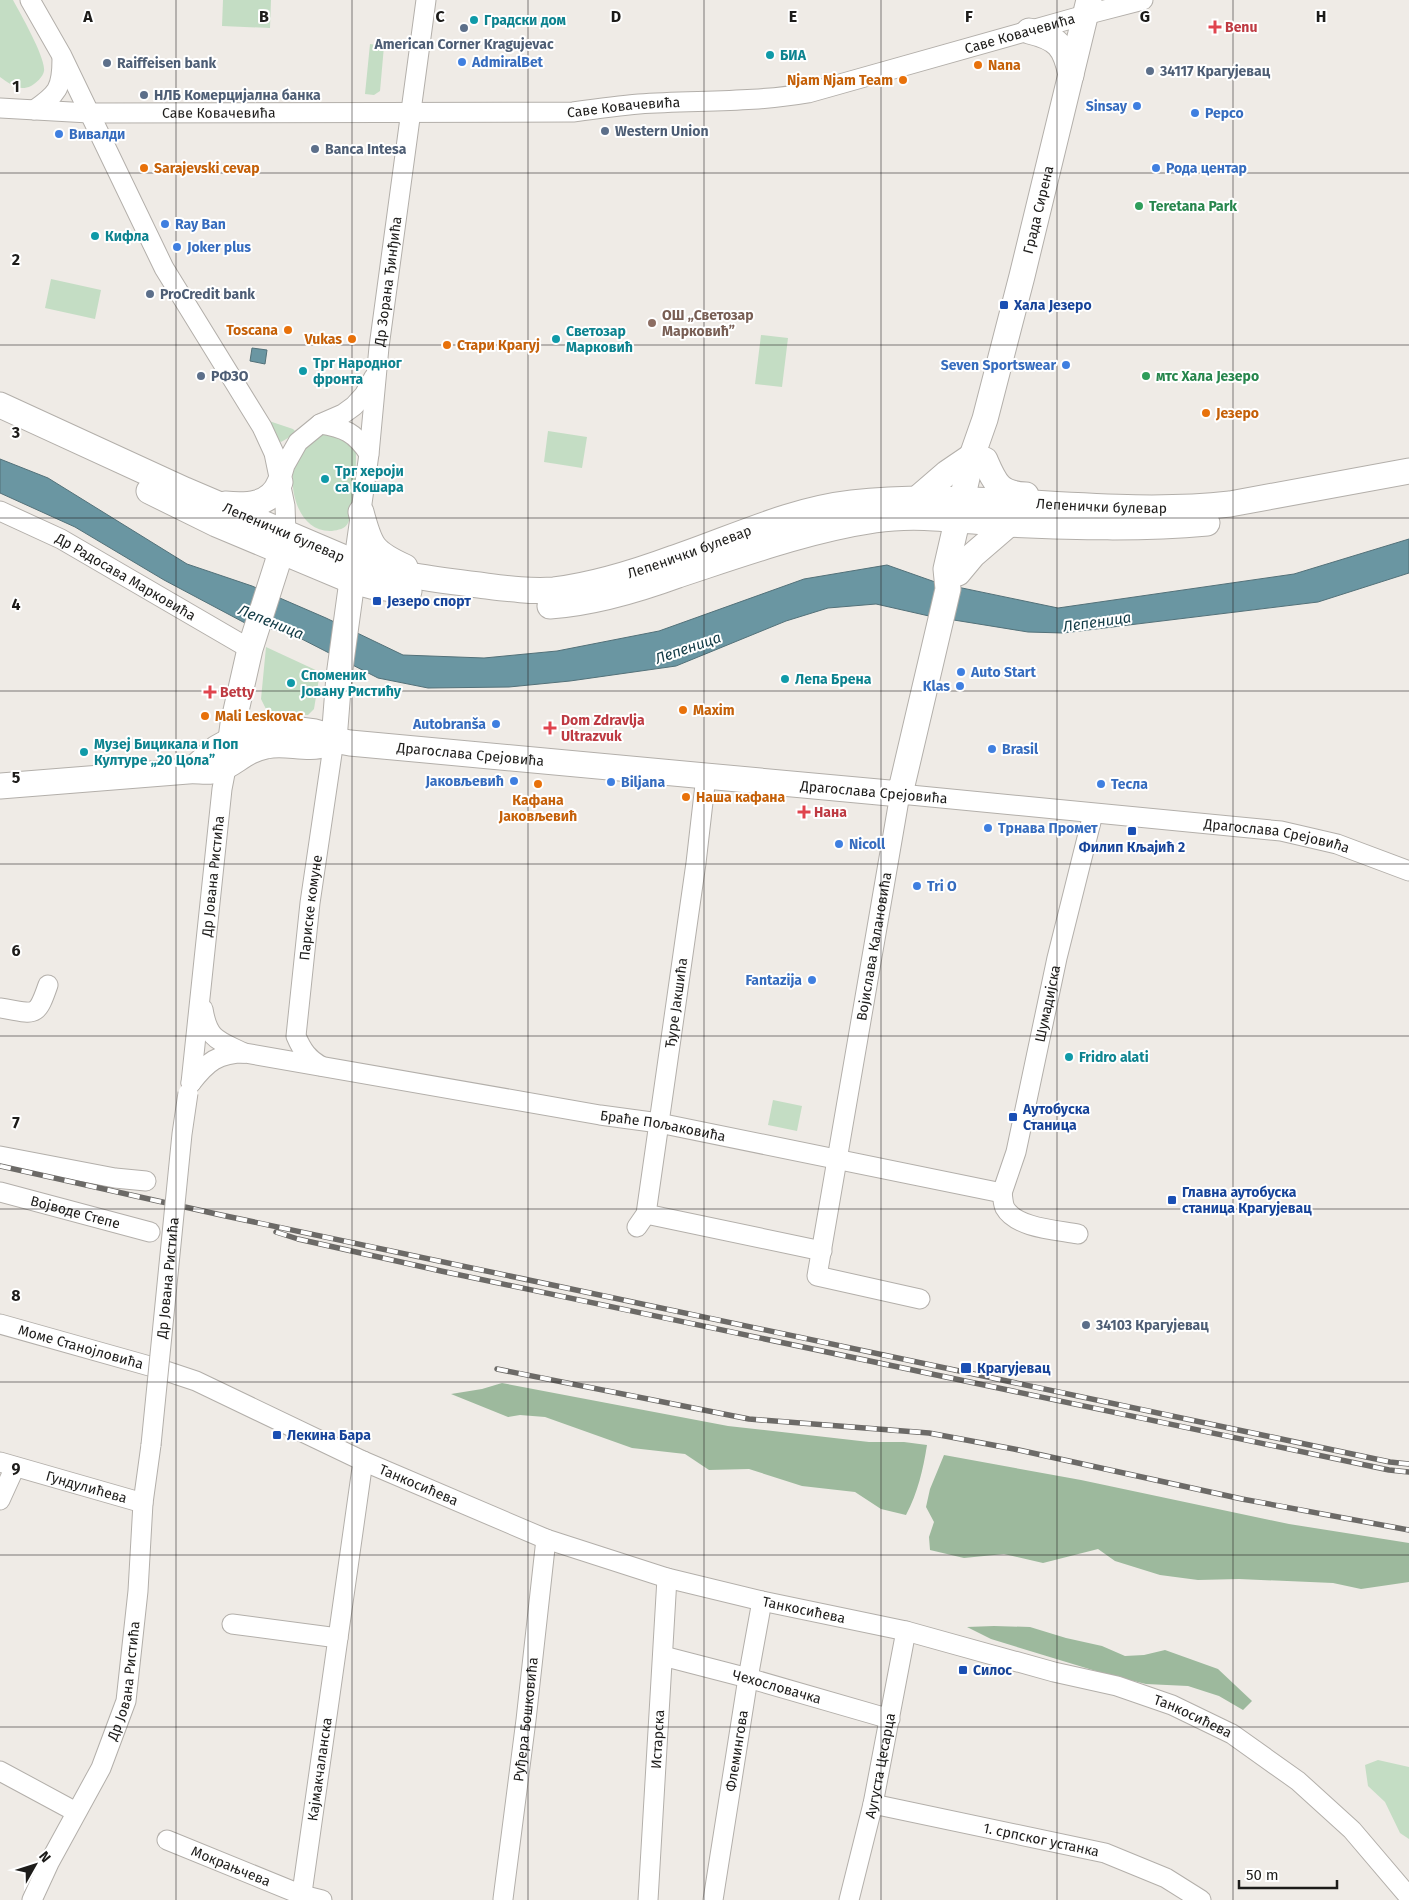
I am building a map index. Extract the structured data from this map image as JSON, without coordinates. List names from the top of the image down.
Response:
{
  "streets": {
    "main road": [
      "Града Сирена",
      "Лепенички булевар",
      "Драгослава Срејовића",
      "Др Јована Ристића",
      "Војислава Калановића"
    ],
    "street": [
      "Саве Ковачевића",
      "Др Зорана Ђинђића",
      "Др Радосава Марковића",
      "Париске комуне",
      "Ђуре Јакшића",
      "Шумадијска",
      "Браће Пољаковића",
      "Војводе Степе",
      "Моме Станојловића",
      "Танкосићева",
      "Гундулићева",
      "Чехословачка",
      "Руђера Бошковића",
      "Истарска",
      "Флемингова",
      "Аугуста Цесарца",
      "Кајмакчаланска",
      "1. српског устанка",
      "Мокрањчева"
    ]
  },
  "crossings": [
    ["Саве Ковачевића", "Града Сирена"],
    ["Саве Ковачевића", "Др Зорана Ђинђића"],
    ["Града Сирена", "Лепенички булевар"],
    ["Града Сирена", "Војислава Калановића"],
    ["Др Зорана Ђинђића", "Лепенички булевар"],
    ["Лепенички булевар", "Др Јована Ристића"],
    ["Лепенички булевар", "Војислава Калановића"],
    ["Др Радосава Марковића", "Др Јована Ристића"],
    ["Драгослава Срејовића", "Др Јована Ристића"],
    ["Драгослава Срејовића", "Париске комуне"],
    ["Драгослава Срејовића", "Војислава Калановића"],
    ["Драгослава Срејовића", "Ђуре Јакшића"],
    ["Драгослава Срејовића", "Шумадијска"],
    ["Др Јована Ристића", "Гундулићева"],
    ["Војислава Калановића", "Ђуре Јакшића"],
    ["Војислава Калановића", "Браће Пољаковића"],
    ["Ђуре Јакшића", "Браће Пољаковића"],
    ["Шумадијска", "Браће Пољаковића"],
    ["Моме Станојловића", "Танкосићева"],
    ["Танкосићева", "Руђера Бошковића"],
    ["Танкосићева", "Истарска"],
    ["Танкосићева", "Флемингова"],
    ["Танкосићева", "Аугуста Цесарца"],
    ["Танкосићева", "Кајмакчаланска"],
    ["Чехословачка", "Истарска"],
    ["Чехословачка", "Флемингова"],
    ["Чехословачка", "Аугуста Цесарца"],
    ["Аугуста Цесарца", "1. српског устанка"],
    ["Кајмакчаланска", "Мокрањчева"]
  ],
  "water": ["Лепеница"],
  "places": {
    "other": [
      "Градски дом",
      "American Corner Kragujevac",
      "БИА",
      "AdmiralBet",
      "Raiffeisen bank",
      "Nana",
      "34117 Крагујевац",
      "Njam Njam Team",
      "НЛБ Комерцијална банка",
      "Sinsay",
      "Pepco",
      "Western Union",
      "Вивалди",
      "Banca Intesa",
      "Sarajevski cevap",
      "Рода центар",
      "Teretana Park",
      "Ray Ban",
      "Кифла",
      "Joker plus",
      "ProCredit bank",
      "ОШ „Светозар Марковић”",
      "Toscana",
      "Vukas",
      "Светозар Марковић",
      "Стари Крагуј",
      "Seven Sportswear",
      "Трг Народног фронта",
      "РФЗО",
      "мтс Хала Језеро",
      "Језеро",
      "Трг хероји са Кошара",
      "Auto Start",
      "Лепа Брена",
      "Споменик Јовану Ристићу",
      "Klas",
      "Maxim",
      "Mali Leskovac",
      "Autobranša",
      "Brasil",
      "Музеј Бицикала и Поп Културе „20 Цола”",
      "Јаковљевић",
      "Biljana",
      "Кафана Јаковљевић",
      "Тесла",
      "Наша кафана",
      "Трнава Промет",
      "Nicoll",
      "Tri O",
      "Fantazija",
      "Fridro alati",
      "34103 Крагујевац"
    ],
    "health": [
      "Benu",
      "Betty",
      "Dom Zdravlja Ultrazvuk",
      "Нана"
    ],
    "transit": [
      "Хала Језеро",
      "Језеро спорт",
      "Филип Кљајић 2",
      "Аутобуска Станица",
      "Главна аутобуска станица Крагујевац",
      "Крагујевац",
      "Лекина Бара",
      "Силос"
    ]
  },
  "scale_bar": "50 m",
  "north": "top right",
  "grid": {
    "columns": [
      "A",
      "B",
      "C",
      "D",
      "E",
      "F",
      "G",
      "H"
    ],
    "rows": [
      "1",
      "2",
      "3",
      "4",
      "5",
      "6",
      "7",
      "8",
      "9"
    ]
  }
}
